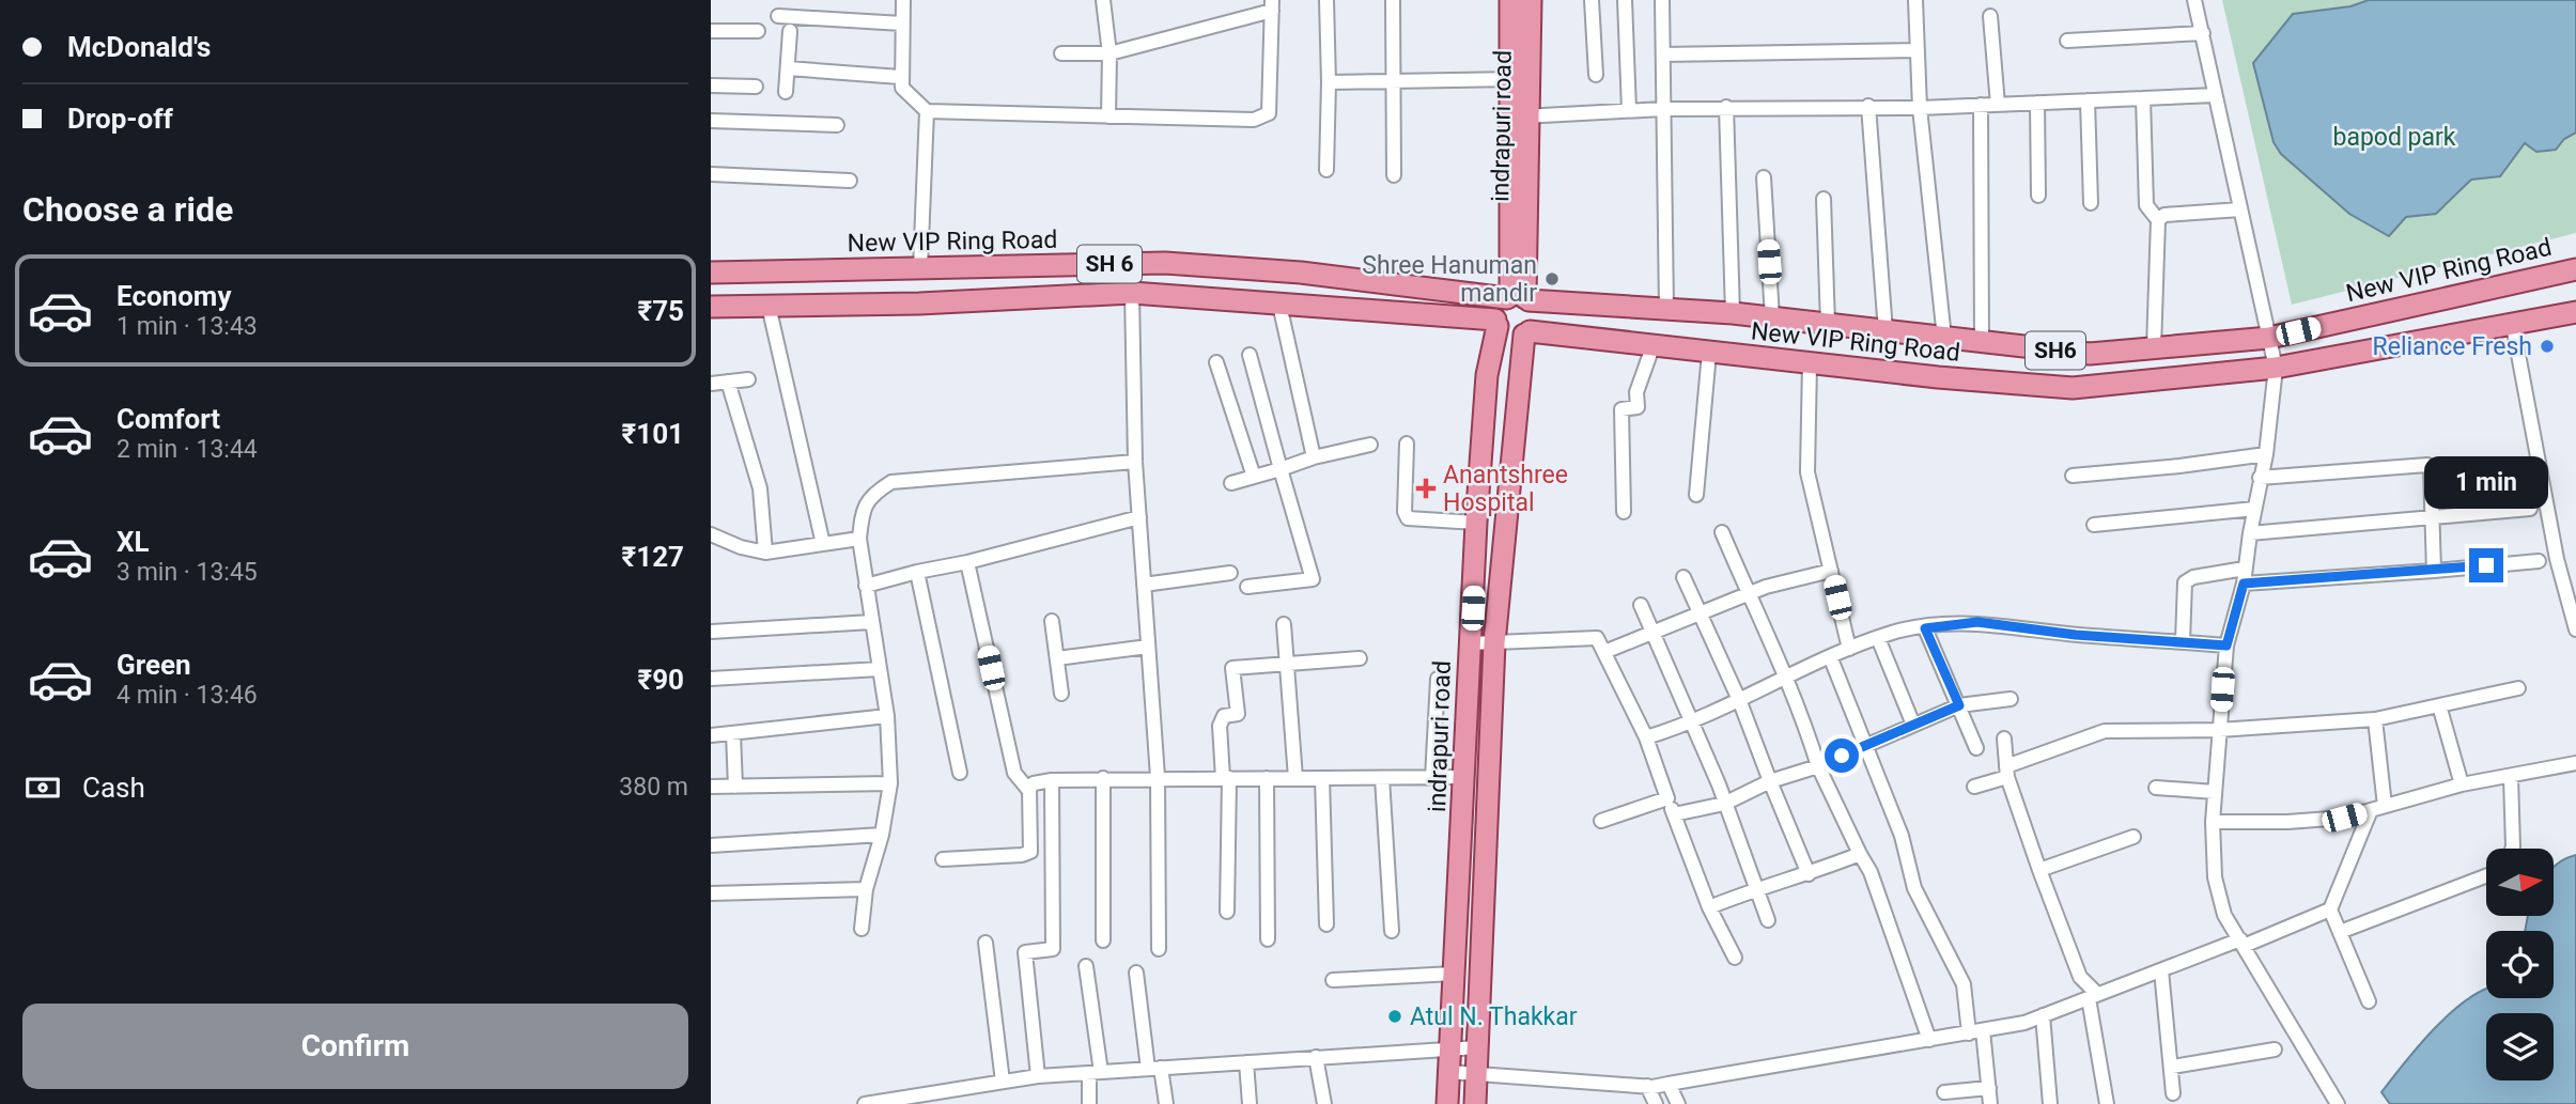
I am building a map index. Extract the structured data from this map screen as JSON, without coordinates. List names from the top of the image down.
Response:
{
  "streets": {
    "main road": [
      "indrapuri road",
      "New VIP Ring Road",
      "SH 6",
      "SH6"
    ]
  },
  "crossings": [
    ["indrapuri road", "New VIP Ring Road"],
    ["indrapuri road", "SH 6"],
    ["New VIP Ring Road", "SH 6"]
  ],
  "parks": ["bapod park"],
  "places": {
    "other": ["Shree Hanuman mandir", "Reliance Fresh", "Atul N. Thakkar"],
    "health": ["Anantshree Hospital"]
  },
  "north": "right",
  "page": {
    "banner": ["McDonald's", "Drop-off"],
    "heading": "Choose a ride",
    "list": [
      {
        "name": "Economy",
        "note": "1 min · 13:43",
        "value": "₹75"
      },
      {
        "name": "Comfort",
        "note": "2 min · 13:44",
        "value": "₹101"
      },
      {
        "name": "XL",
        "note": "3 min · 13:45",
        "value": "₹127"
      },
      {
        "name": "Green",
        "note": "4 min · 13:46",
        "value": "₹90"
      }
    ],
    "bubble": "1 min",
    "pay": ["Cash", "380 m"],
    "buttons": "Confirm"
  }
}
